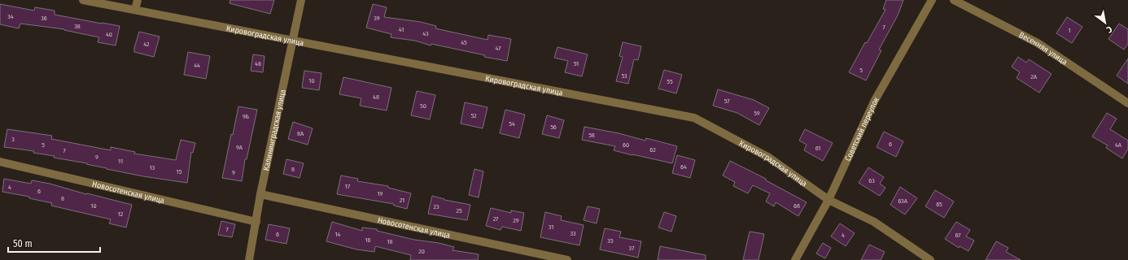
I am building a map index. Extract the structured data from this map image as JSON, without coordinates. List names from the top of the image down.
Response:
{
  "streets": {
    "street": [
      "Кировоградская улица",
      "Весенняя улица",
      "Советский переулок",
      "Калининградская улица",
      "Новосотенская улица"
    ]
  },
  "crossings": [
    ["Кировоградская улица", "Советский переулок"],
    ["Кировоградская улица", "Калининградская улица"],
    ["Калининградская улица", "Новосотенская улица"]
  ],
  "house_numbers": [
    "34",
    "36",
    "39",
    "38",
    "7",
    "41",
    "1",
    "43",
    "40",
    "45",
    "42",
    "47",
    "46",
    "51",
    "44",
    "5",
    "53",
    "2А",
    "10",
    "55",
    "48",
    "57",
    "50",
    "59",
    "52",
    "9Б",
    "54",
    "56",
    "8А",
    "58",
    "3",
    "6",
    "5",
    "60",
    "4А",
    "9А",
    "61",
    "62",
    "7",
    "9",
    "11",
    "64",
    "13",
    "8",
    "15",
    "9",
    "63",
    "17",
    "4",
    "6",
    "19",
    "8",
    "21",
    "63А",
    "65",
    "10",
    "68",
    "23",
    "25",
    "12",
    "27",
    "29",
    "31",
    "7",
    "33",
    "6",
    "14",
    "4",
    "67",
    "16",
    "35",
    "18",
    "37",
    "20"
  ],
  "scale_bar": "50 m",
  "north": "bottom right"
}
